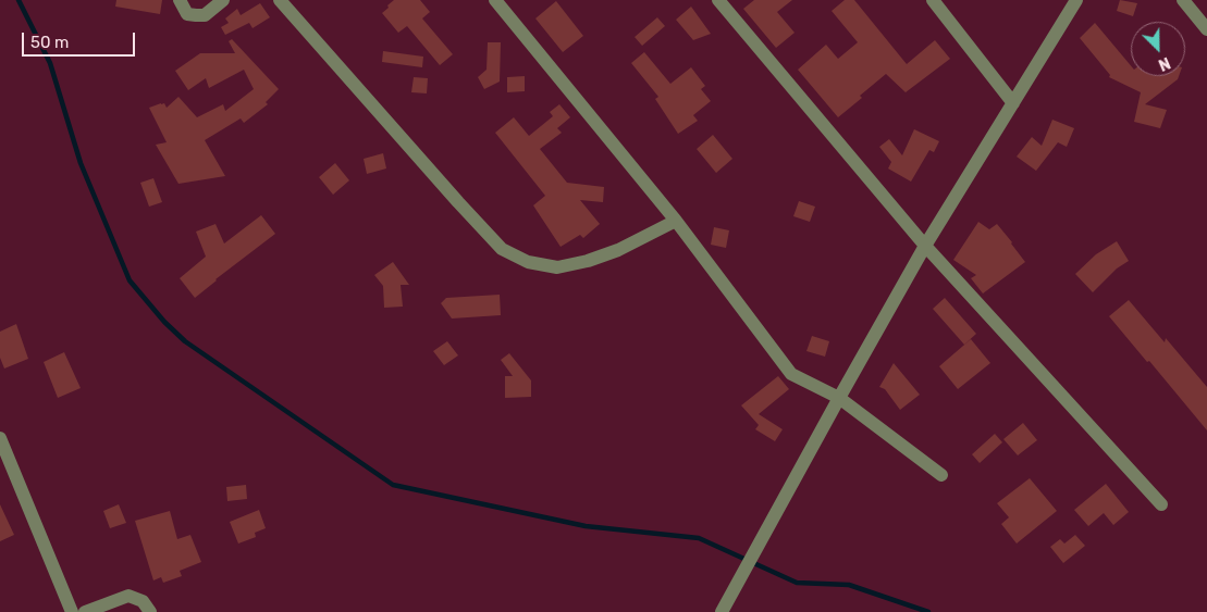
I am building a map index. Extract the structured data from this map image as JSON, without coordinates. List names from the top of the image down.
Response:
{
  "scale_bar": "50 m",
  "north": "bottom right"
}
